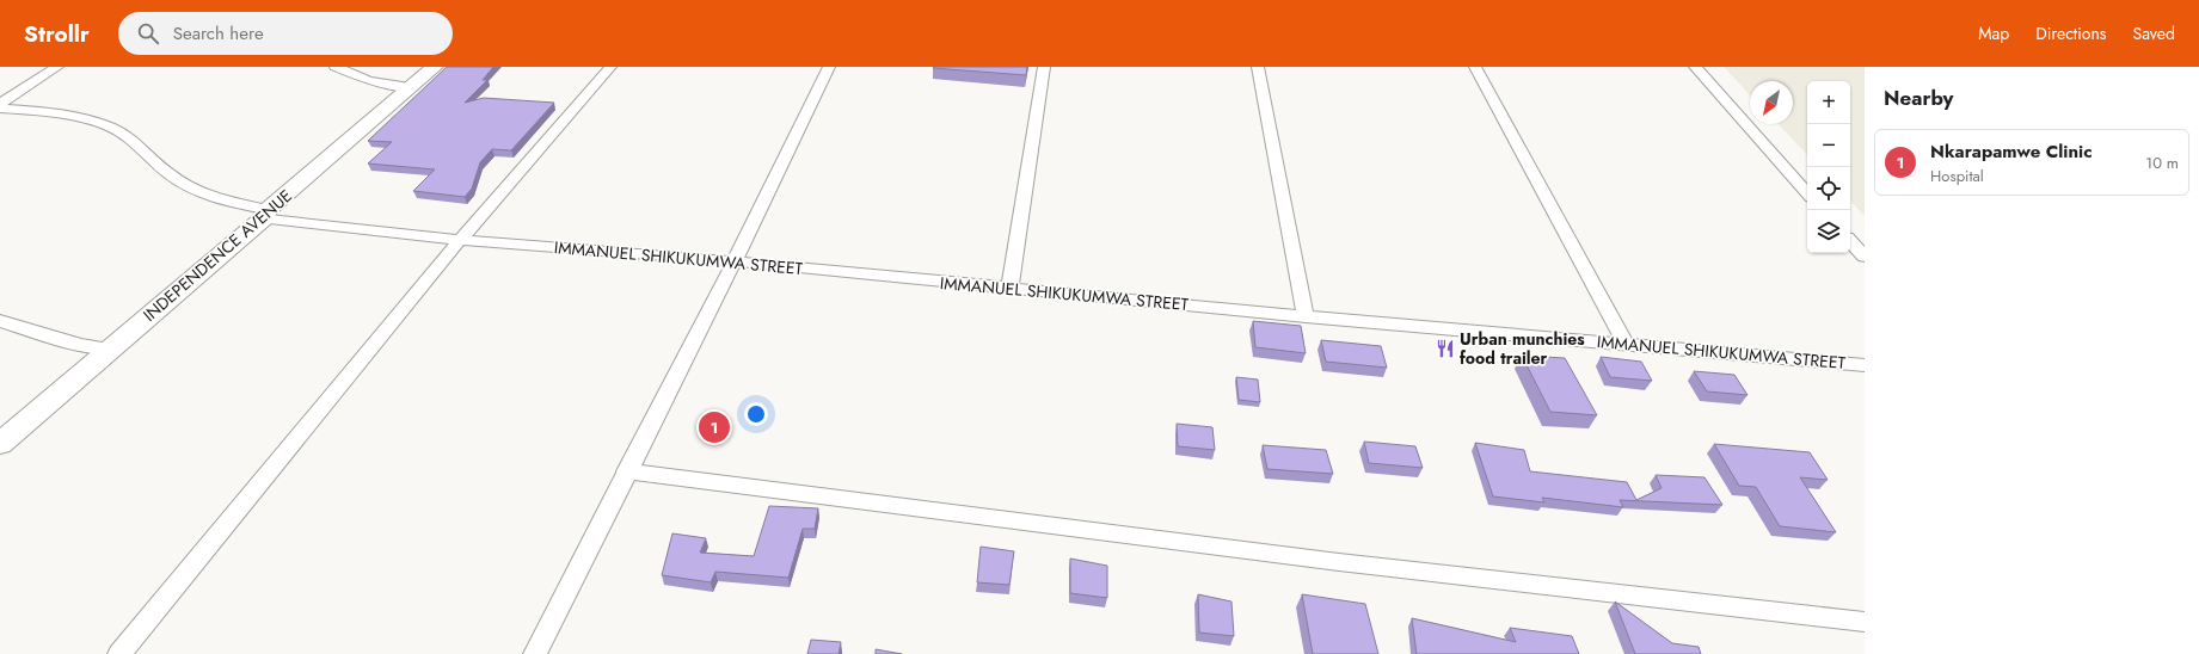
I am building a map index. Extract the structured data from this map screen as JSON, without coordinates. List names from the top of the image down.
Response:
{
  "streets": {
    "street": ["INDEPENDENCE AVENUE", "IMMANUEL SHIKUKUMWA STREET"]
  },
  "crossings": [
    ["INDEPENDENCE AVENUE", "IMMANUEL SHIKUKUMWA STREET"]
  ],
  "places": {
    "restaurant": ["Urban munchies food trailer"]
  },
  "north": "bottom left",
  "page": {
    "header": "Strollr",
    "search": "Search here",
    "nav": ["Map", "Directions", "Saved"],
    "heading": "Nearby",
    "map_buttons": ["+", "−"],
    "list": [
      {
        "mark": "1",
        "name": "Nkarapamwe Clinic",
        "note": "Hospital",
        "value": "10 m"
      }
    ],
    "pins": "1"
  }
}
